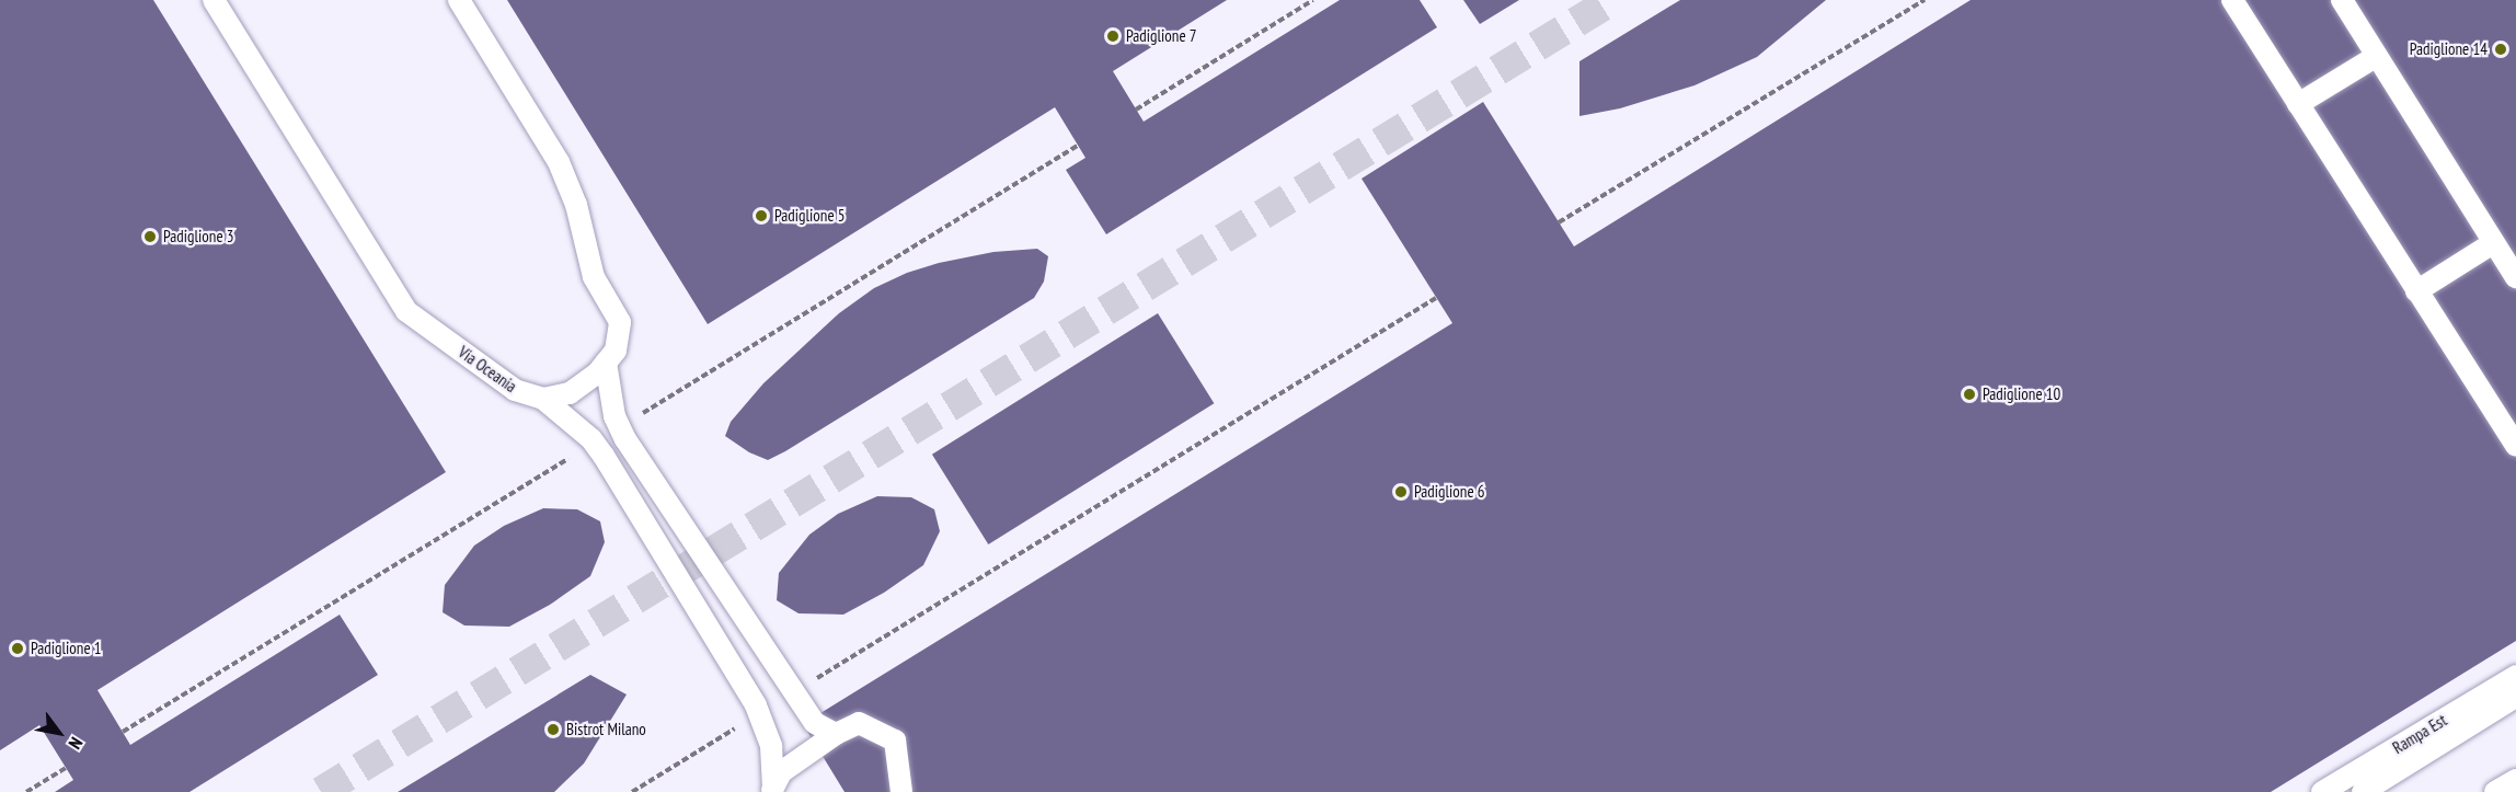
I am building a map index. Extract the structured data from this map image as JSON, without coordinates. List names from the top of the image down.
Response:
{
  "streets": {
    "lane": ["Via Oceania", "Rampa Est"]
  },
  "places": [
    "Padiglione 7",
    "Padiglione 14",
    "Padiglione 5",
    "Padiglione 3",
    "Padiglione 10",
    "Padiglione 6",
    "Padiglione 1",
    "Bistrot Milano"
  ],
  "north": "bottom right"
}
